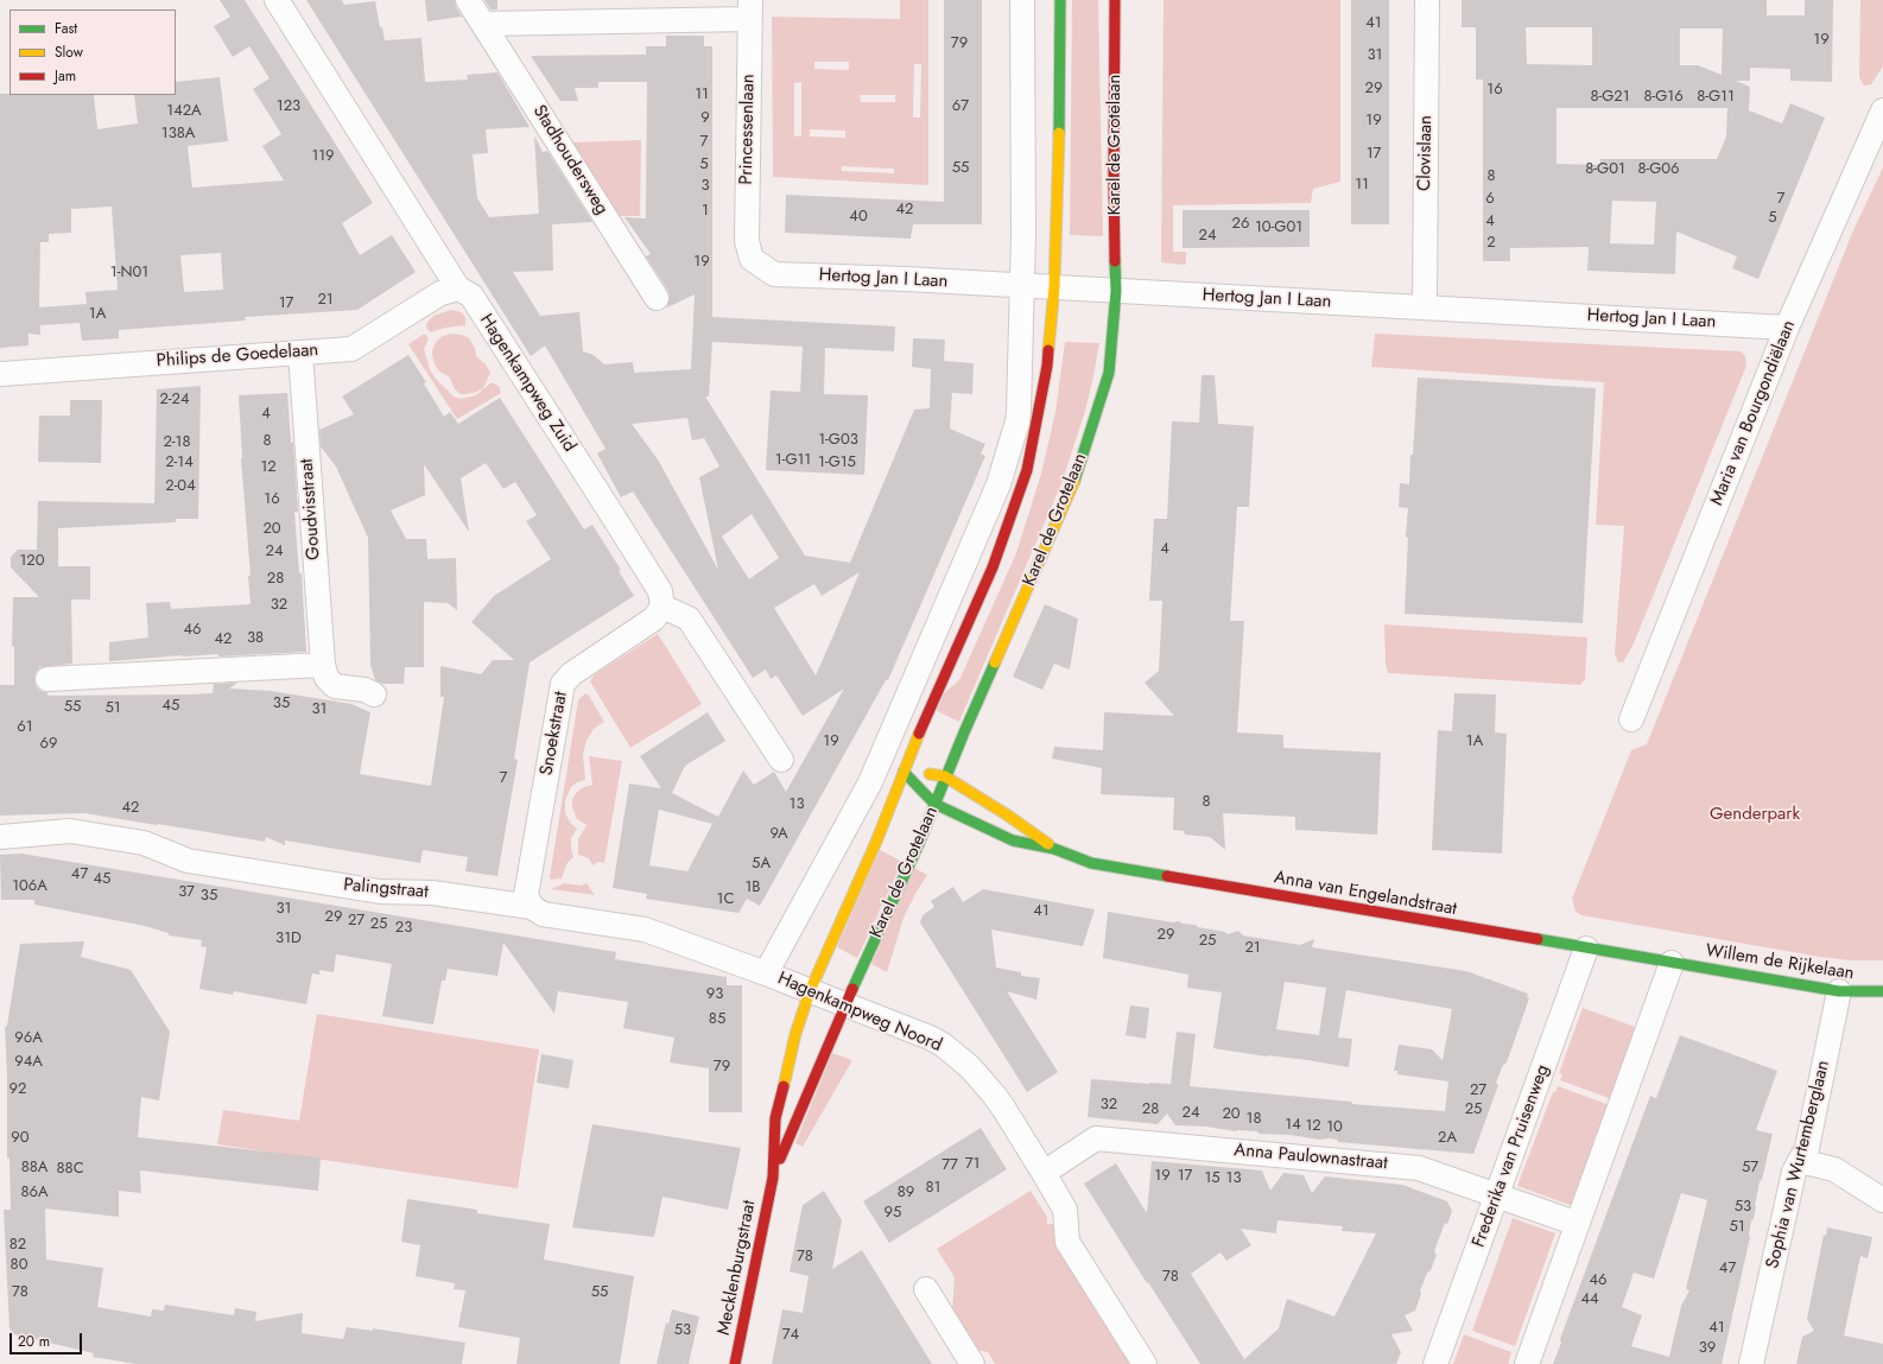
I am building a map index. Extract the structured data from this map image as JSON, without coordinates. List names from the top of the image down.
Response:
{
  "streets": {
    "main road": [
      "Karel de Grotelaan",
      "Anna van Engelandstraat",
      "Willem de Rijkelaan",
      "Mecklenburgstraat"
    ],
    "street": [
      "Princessenlaan",
      "Clovislaan",
      "Stadhoudersweg",
      "Hertog Jan I Laan",
      "Philips de Goedelaan",
      "Hagenkampweg Zuid",
      "Maria van Bourgondiëlaan",
      "Goudvisstraat",
      "Snoekstraat",
      "Palingstraat",
      "Hagenkampweg Noord",
      "Frederika van Pruisenweg",
      "Anna Paulownastraat",
      "Sophia van Wurtemberglaan"
    ]
  },
  "crossings": [
    ["Princessenlaan", "Hertog Jan I Laan"],
    ["Karel de Grotelaan", "Hertog Jan I Laan"],
    ["Karel de Grotelaan", "Anna van Engelandstraat"],
    ["Karel de Grotelaan", "Hagenkampweg Noord"],
    ["Karel de Grotelaan", "Mecklenburgstraat"],
    ["Clovislaan", "Hertog Jan I Laan"],
    ["Hertog Jan I Laan", "Maria van Bourgondiëlaan"],
    ["Philips de Goedelaan", "Hagenkampweg Zuid"],
    ["Philips de Goedelaan", "Goudvisstraat"],
    ["Hagenkampweg Zuid", "Snoekstraat"],
    ["Snoekstraat", "Palingstraat"],
    ["Palingstraat", "Hagenkampweg Noord"],
    ["Anna van Engelandstraat", "Willem de Rijkelaan"],
    ["Anna van Engelandstraat", "Frederika van Pruisenweg"],
    ["Willem de Rijkelaan", "Sophia van Wurtemberglaan"],
    ["Hagenkampweg Noord", "Anna Paulownastraat"],
    ["Hagenkampweg Noord", "Mecklenburgstraat"],
    ["Frederika van Pruisenweg", "Anna Paulownastraat"]
  ],
  "parks": ["Genderpark"],
  "house_numbers": [
    "41",
    "19",
    "79",
    "31",
    "29",
    "16",
    "11",
    "8-G21",
    "8-G16",
    "8-G11",
    "123",
    "67",
    "142A",
    "9",
    "19",
    "138A",
    "7",
    "17",
    "119",
    "5",
    "55",
    "8-G01",
    "8-G06",
    "8",
    "11",
    "3",
    "6",
    "7",
    "42",
    "1",
    "40",
    "5",
    "4",
    "26",
    "10-G01",
    "24",
    "2",
    "19",
    "1-N01",
    "21",
    "17",
    "1A",
    "2-24",
    "4",
    "1-G03",
    "8",
    "2-18",
    "1-G11",
    "2-14",
    "1-G15",
    "12",
    "2-04",
    "16",
    "20",
    "4",
    "24",
    "120",
    "28",
    "32",
    "46",
    "38",
    "42",
    "35",
    "45",
    "55",
    "51",
    "31",
    "61",
    "19",
    "1A",
    "69",
    "7",
    "8",
    "13",
    "42",
    "9A",
    "5A",
    "47",
    "45",
    "106A",
    "1B",
    "37",
    "35",
    "1C",
    "31",
    "41",
    "29",
    "27",
    "25",
    "23",
    "29",
    "31D",
    "25",
    "21",
    "93",
    "85",
    "96A",
    "94A",
    "79",
    "92",
    "27",
    "32",
    "28",
    "25",
    "24",
    "20",
    "18",
    "14",
    "12",
    "10",
    "90",
    "2A",
    "71",
    "77",
    "88A",
    "57",
    "88C",
    "19",
    "17",
    "15",
    "13",
    "81",
    "86A",
    "89",
    "53",
    "95",
    "51",
    "82",
    "78",
    "80",
    "47",
    "78",
    "46",
    "78",
    "55",
    "44",
    "41",
    "53",
    "74",
    "39"
  ],
  "legend": ["Fast", "Slow", "Jam"],
  "scale_bar": "20 m"
}
